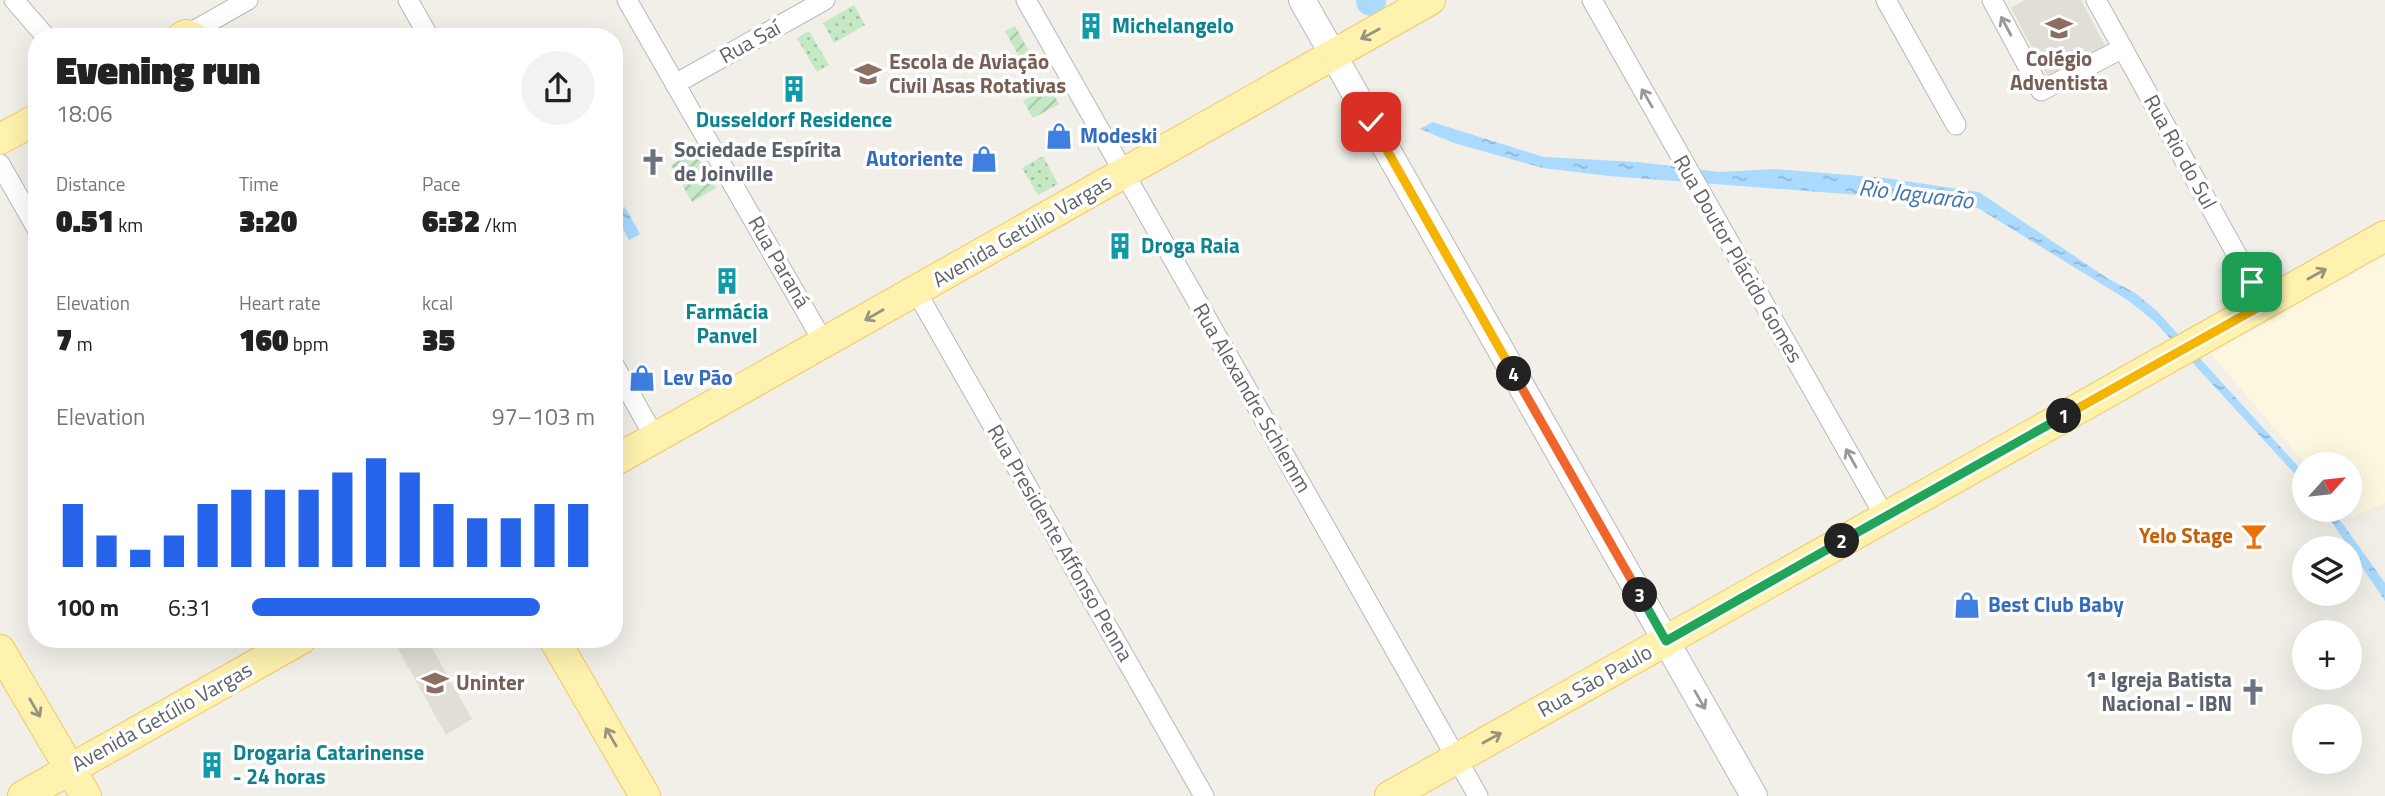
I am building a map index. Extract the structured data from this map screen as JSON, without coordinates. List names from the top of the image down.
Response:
{
  "streets": {
    "main road": ["Avenida Getúlio Vargas", "Rua São Paulo"],
    "street": [
      "Rua Saí",
      "Rua Rio do Sul",
      "Rua Doutor Plácido Gomes",
      "Rua Paraná",
      "Rua Alexandre Schlemm",
      "Rua Presidente Affonso Penna"
    ]
  },
  "crossings": [
    ["Rua Saí", "Rua Paraná"],
    ["Rua Rio do Sul", "Rua São Paulo"],
    ["Avenida Getúlio Vargas", "Rua Paraná"],
    ["Avenida Getúlio Vargas", "Rua Alexandre Schlemm"],
    ["Avenida Getúlio Vargas", "Rua Presidente Affonso Penna"],
    ["Rua Doutor Plácido Gomes", "Rua São Paulo"],
    ["Rua Alexandre Schlemm", "Rua São Paulo"]
  ],
  "one_way": ["Rua Doutor Plácido Gomes"],
  "water": ["Rio Jaguarão"],
  "places": {
    "building": [
      "Michelangelo",
      "Dusseldorf Residence",
      "Droga Raia",
      "Farmácia Panvel",
      "Drogaria Catarinense - 24 horas"
    ],
    "school or university": ["Colégio Adventista", "Escola de Aviação Civil Asas Rotativas", "Uninter"],
    "shop": [
      "Modeski",
      "Autoriente",
      "Lev Pão",
      "Best Club Baby"
    ],
    "church": ["Sociedade Espírita de Joinville", "1ª Igreja Batista Nacional - IBN"],
    "bar": ["Yelo Stage"]
  },
  "north": "top right",
  "page": {
    "heading": ["Evening run", "18:06"],
    "stats": [
      ["Distance", "0.51 km"],
      ["Time", "3:20"],
      ["Pace", "6:32 /km"],
      ["Elevation", "7 m"],
      ["Heart rate", "160 bpm"],
      ["kcal", "35"]
    ],
    "pins": [
      "4",
      "1",
      "2",
      "3"
    ],
    "chart": ["Elevation", "97–103 m"],
    "map_buttons": ["+", "−"],
    "list": [
      {
        "name": "100 m",
        "note": "6:31"
      }
    ]
  }
}
